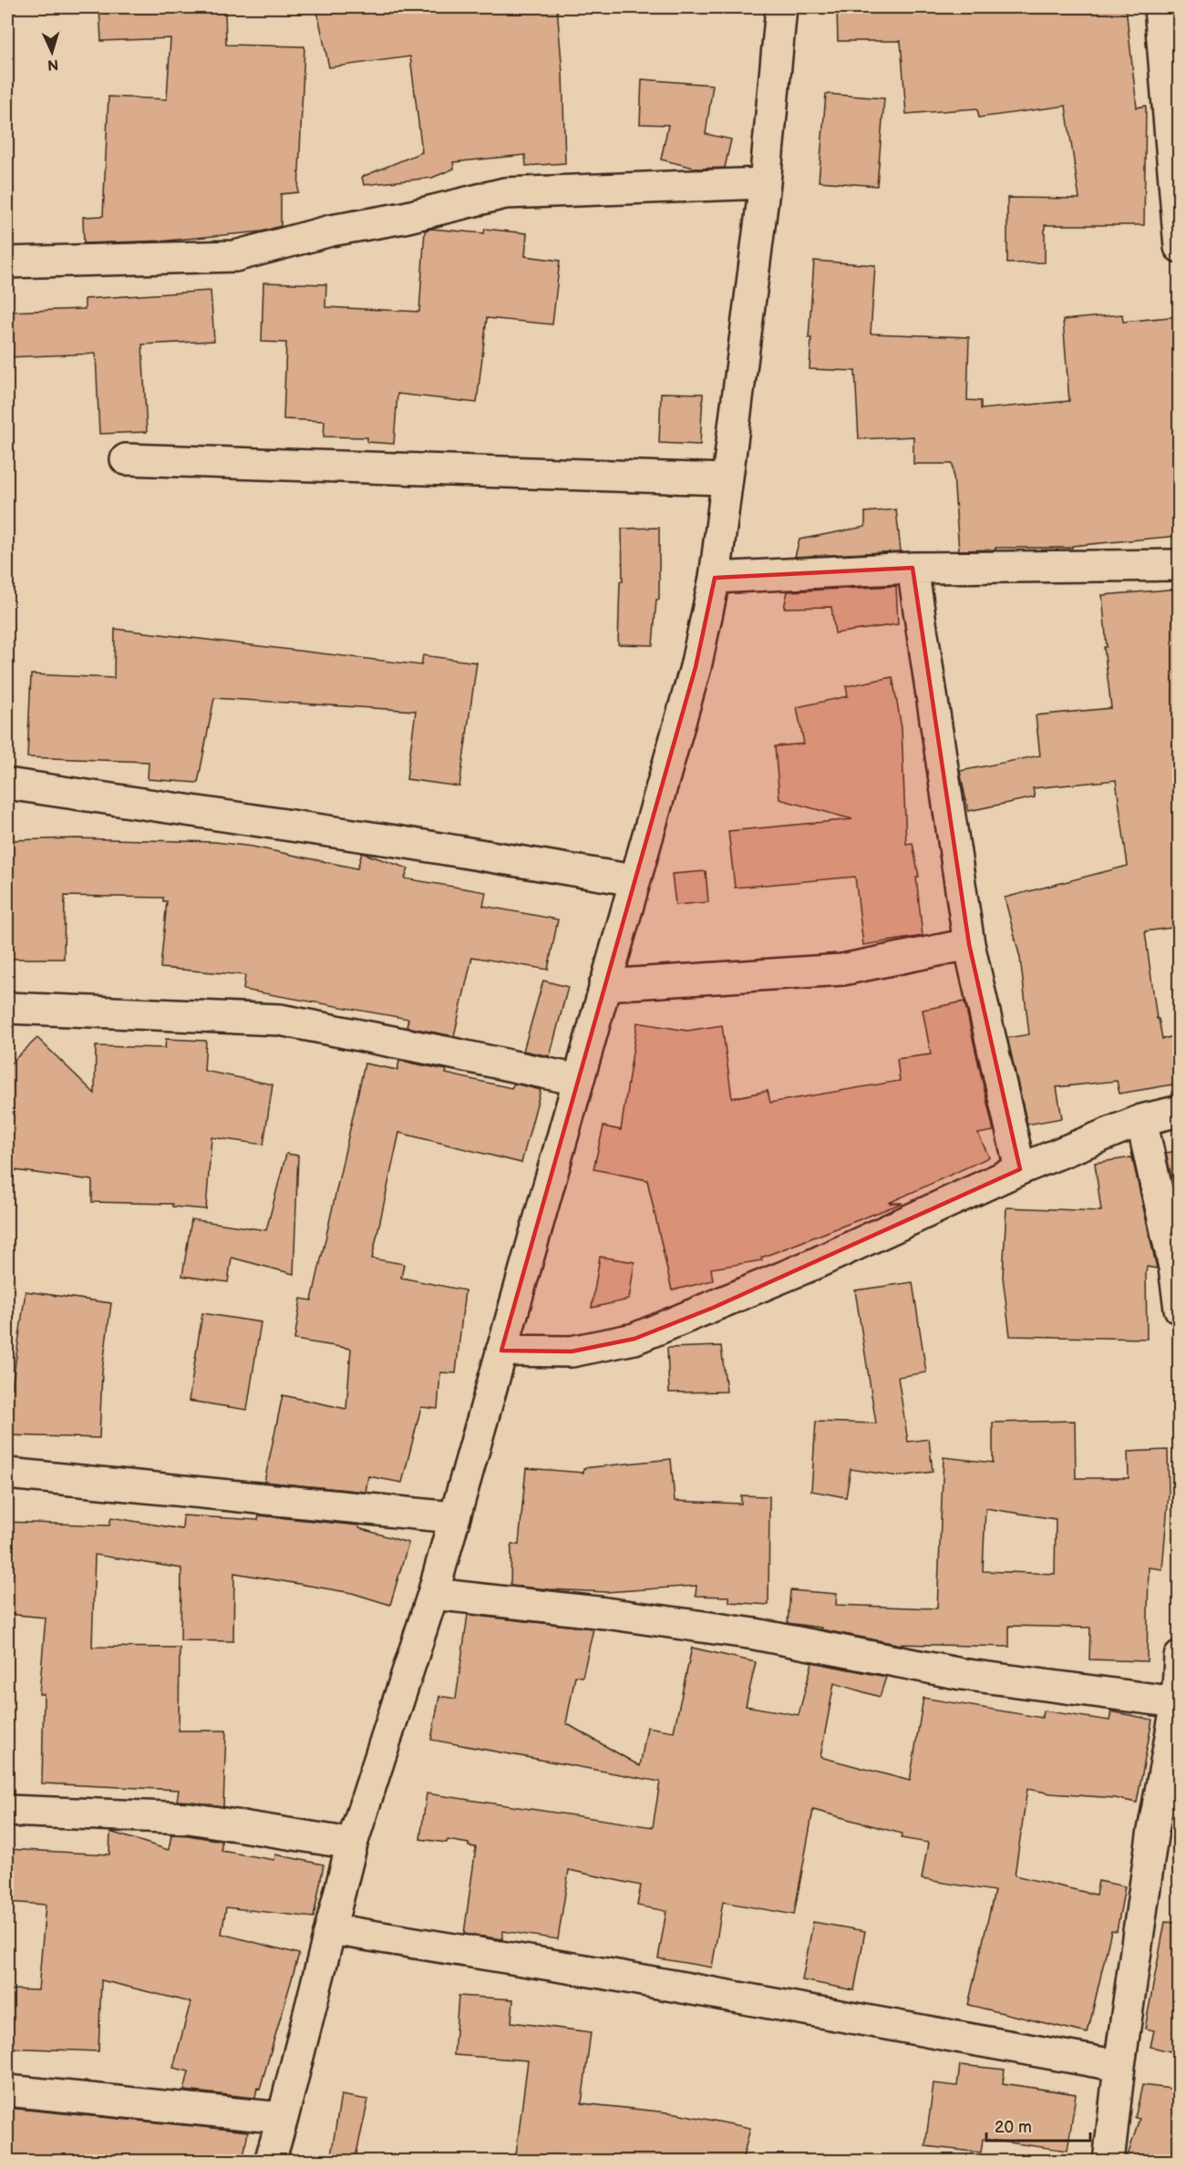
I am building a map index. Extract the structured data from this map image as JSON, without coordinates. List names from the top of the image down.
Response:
{
  "scale_bar": "20 m",
  "north": "bottom"
}
